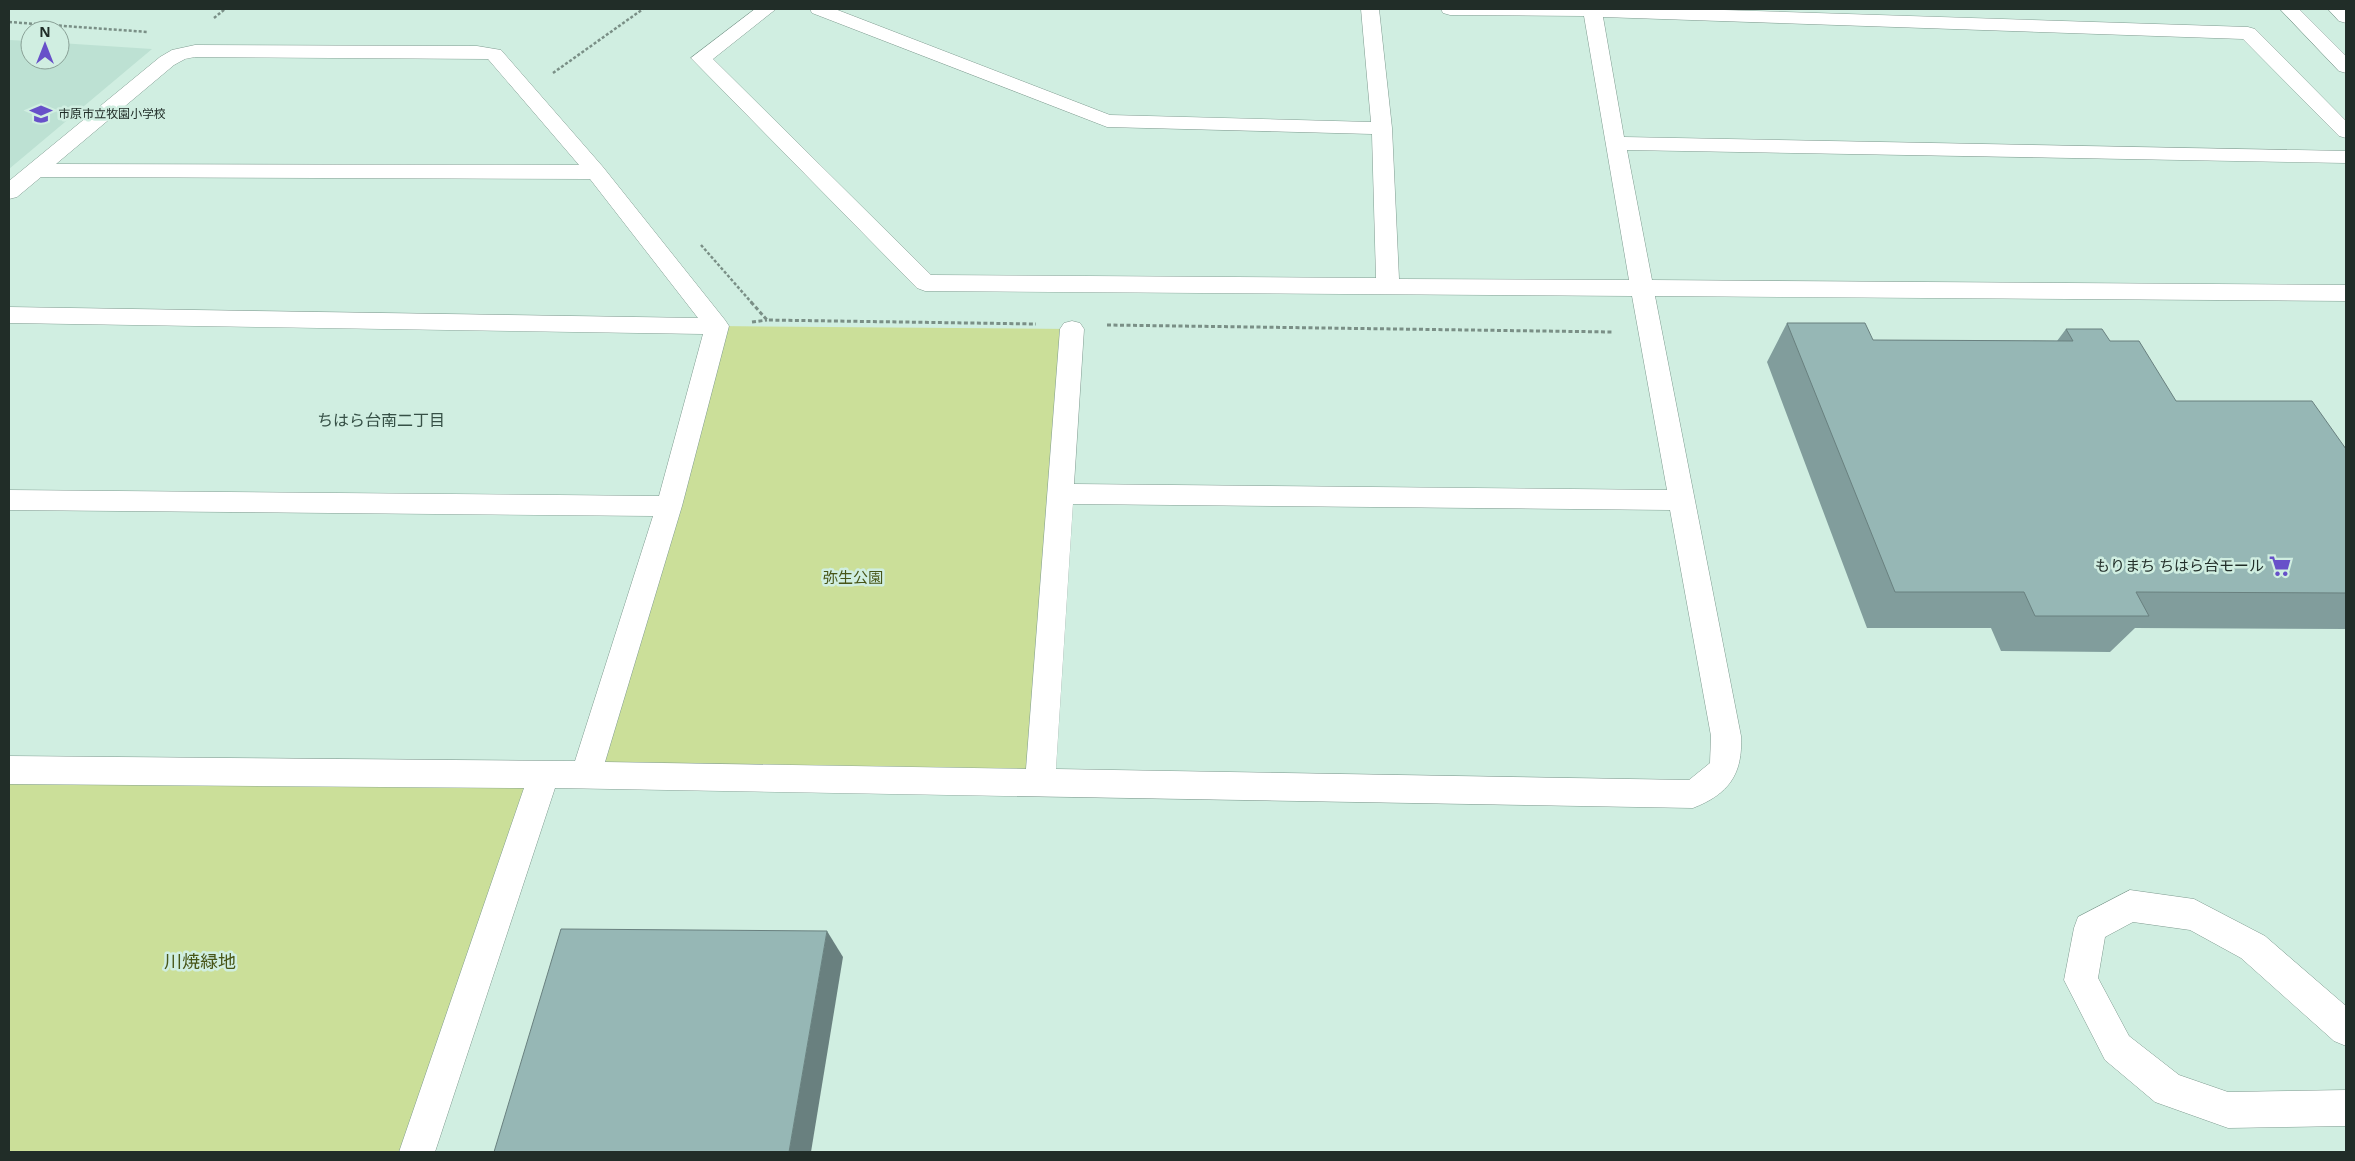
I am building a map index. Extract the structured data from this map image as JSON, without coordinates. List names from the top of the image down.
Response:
{
  "districts": ["ちはら台南二丁目"],
  "parks": ["弥生公園", "川焼緑地"],
  "places": {
    "school or university": ["市原市立牧園小学校"],
    "supermarket": ["もりまち ちはら台モール"]
  },
  "north": "top"
}
